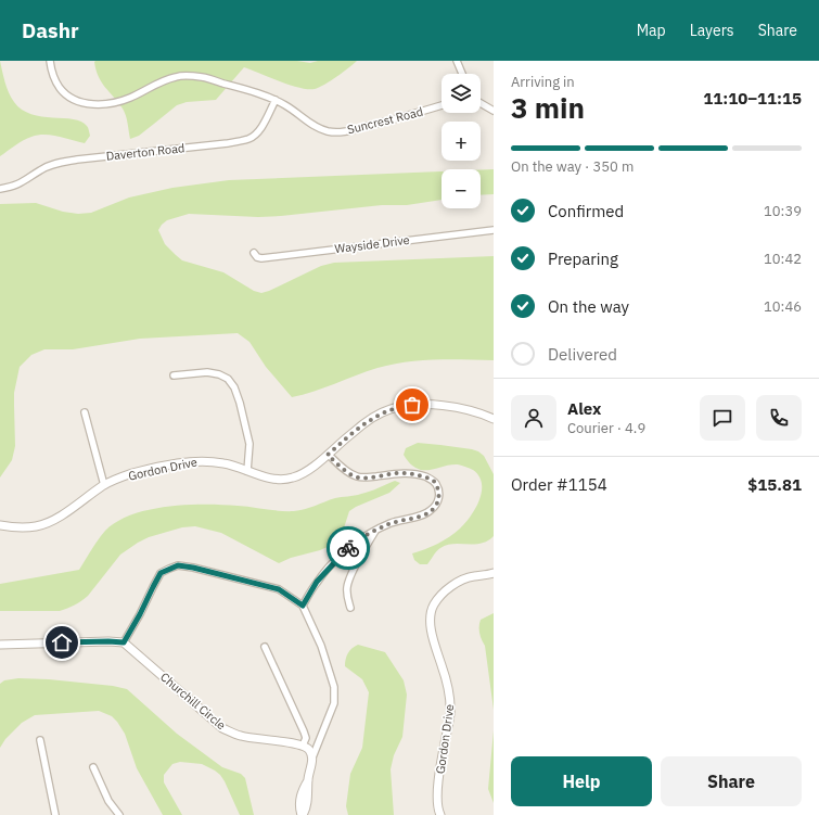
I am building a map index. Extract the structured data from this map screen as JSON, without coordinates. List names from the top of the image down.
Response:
{
  "streets": {
    "street": [
      "Suncrest Road",
      "Daverton Road",
      "Wayside Drive",
      "Gordon Drive",
      "Churchill Circle"
    ]
  },
  "crossings": [
    ["Suncrest Road", "Daverton Road"]
  ],
  "page": {
    "header": "Dashr",
    "nav": ["Map", "Layers", "Share"],
    "heading": ["3 min", "Arriving in", "11:10–11:15"],
    "panel": [
      "Alex",
      "Courier · 4.9",
      "Order #1154",
      "$15.81"
    ],
    "map_buttons": ["+", "−"],
    "bar": "On the way · 350 m",
    "list": [
      ["Confirmed", "10:39"],
      ["Preparing", "10:42"],
      ["On the way", "10:46"],
      "Delivered"
    ],
    "buttons": ["Help", "Share"]
  }
}
